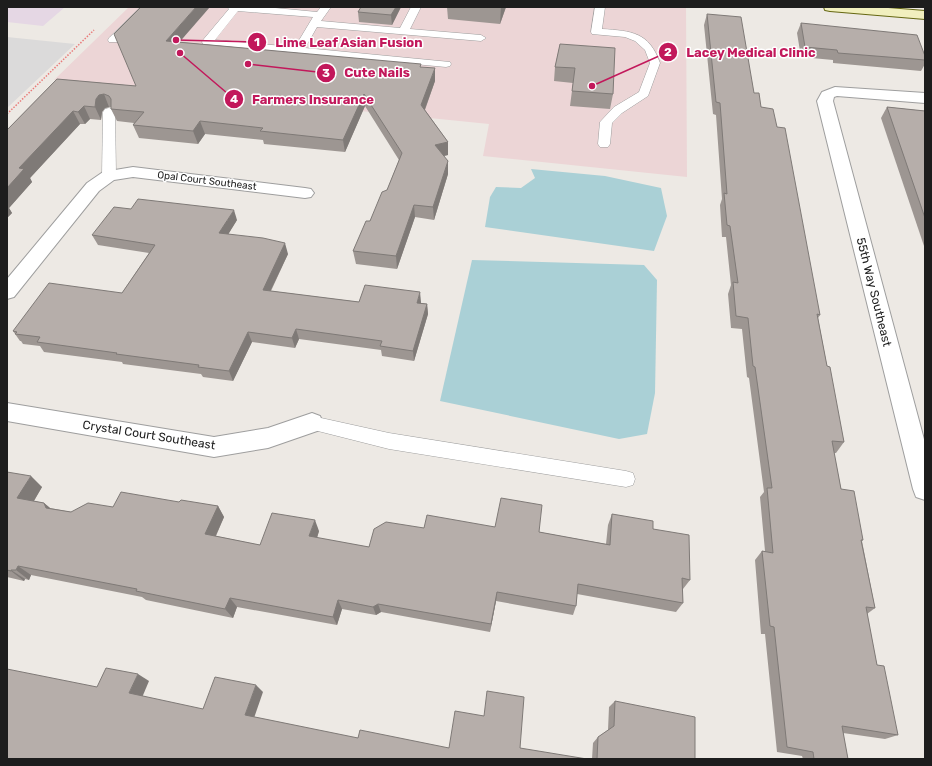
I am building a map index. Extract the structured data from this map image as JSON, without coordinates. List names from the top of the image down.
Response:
{
  "streets": {
    "street": ["Opal Court Southeast", "55th Way Southeast", "Crystal Court Southeast"]
  },
  "places": [
    "Lime Leaf Asian Fusion",
    "Farmers Insurance",
    "Cute Nails",
    "Lacey Medical Clinic"
  ]
}
